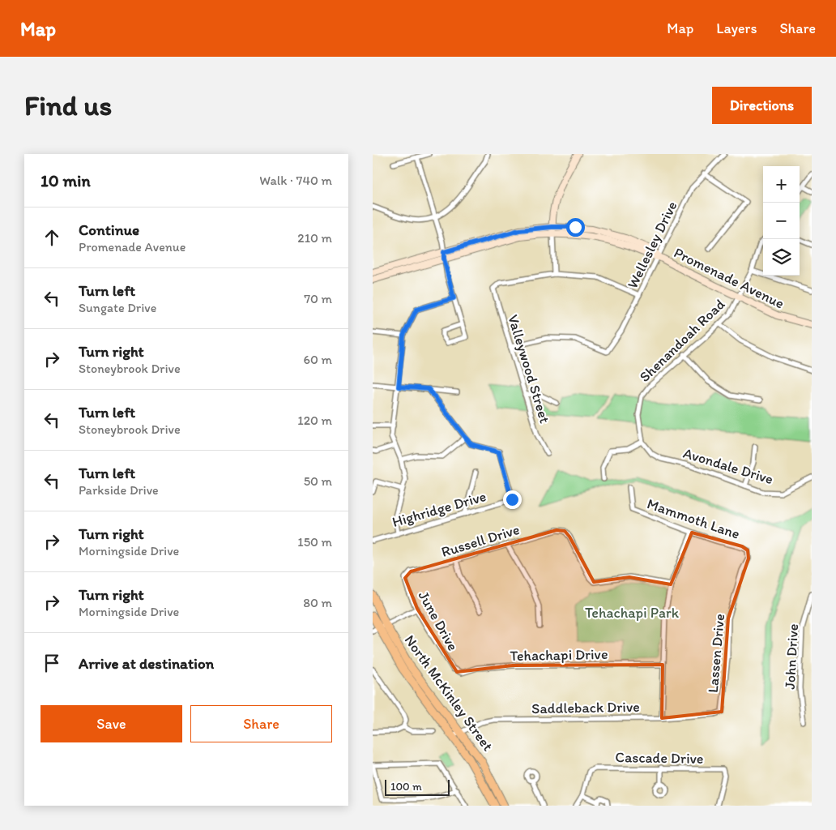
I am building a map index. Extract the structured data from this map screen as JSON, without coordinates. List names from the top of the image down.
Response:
{
  "streets": {
    "main road": ["Promenade Avenue", "North McKinley Street"],
    "street": [
      "Wellesley Drive",
      "Shenandoah Road",
      "Valleywood Street",
      "Avondale Drive",
      "Highridge Drive",
      "Mammoth Lane",
      "Russell Drive",
      "June Drive",
      "Lassen Drive",
      "Tehachapi Drive",
      "John Drive",
      "Saddleback Drive",
      "Cascade Drive"
    ]
  },
  "crossings": [
    ["Wellesley Drive", "Promenade Avenue"],
    ["Wellesley Drive", "Valleywood Street"],
    ["Promenade Avenue", "Shenandoah Road"],
    ["Shenandoah Road", "Avondale Drive"],
    ["Mammoth Lane", "Lassen Drive"],
    ["Russell Drive", "June Drive"],
    ["June Drive", "Tehachapi Drive"],
    ["Lassen Drive", "Saddleback Drive"],
    ["North McKinley Street", "Saddleback Drive"]
  ],
  "parks": ["Tehachapi Park"],
  "scale_bar": "100 m",
  "page": {
    "header": "Map",
    "nav": ["Map", "Layers", "Share"],
    "buttons": [
      "Directions",
      ["Save", "Share"]
    ],
    "title": "Find us",
    "heading": ["10 min", "Walk · 740 m"],
    "map_buttons": ["+", "−"],
    "list": [
      ["Continue", "Promenade Avenue", "210 m"],
      ["Turn left", "Sungate Drive", "70 m"],
      ["Turn right", "Stoneybrook Drive", "60 m"],
      ["Turn left", "Stoneybrook Drive", "120 m"],
      ["Turn left", "Parkside Drive", "50 m"],
      ["Turn right", "Morningside Drive", "150 m"],
      ["Turn right", "Morningside Drive", "80 m"],
      "Arrive at destination"
    ],
    "scale": "100 m"
  }
}
